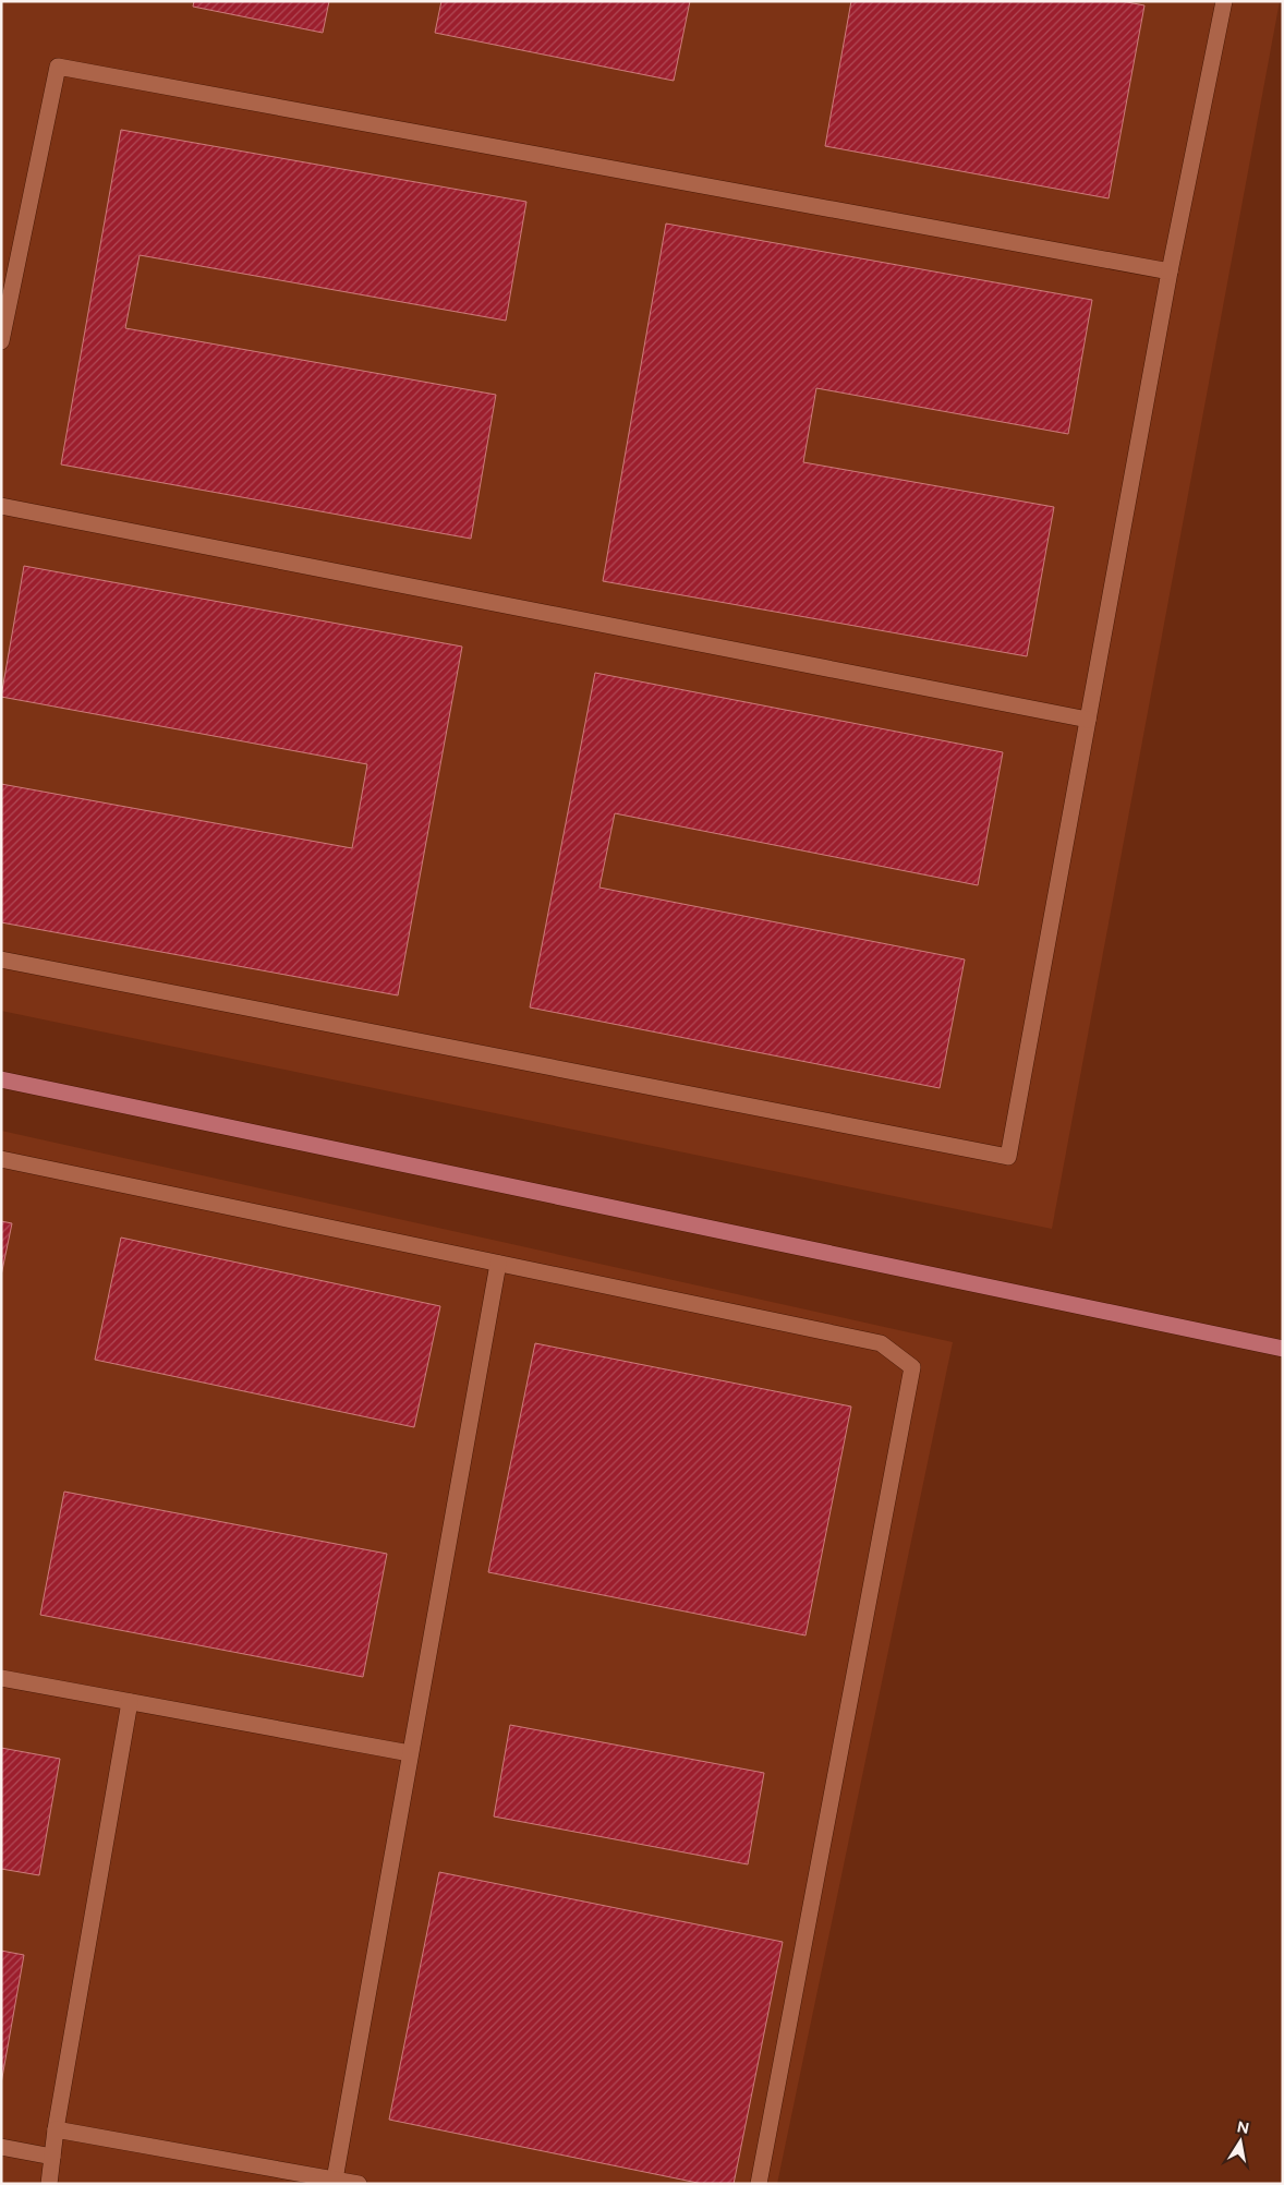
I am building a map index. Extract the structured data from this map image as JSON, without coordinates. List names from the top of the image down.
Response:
{
  "north": "top"
}
